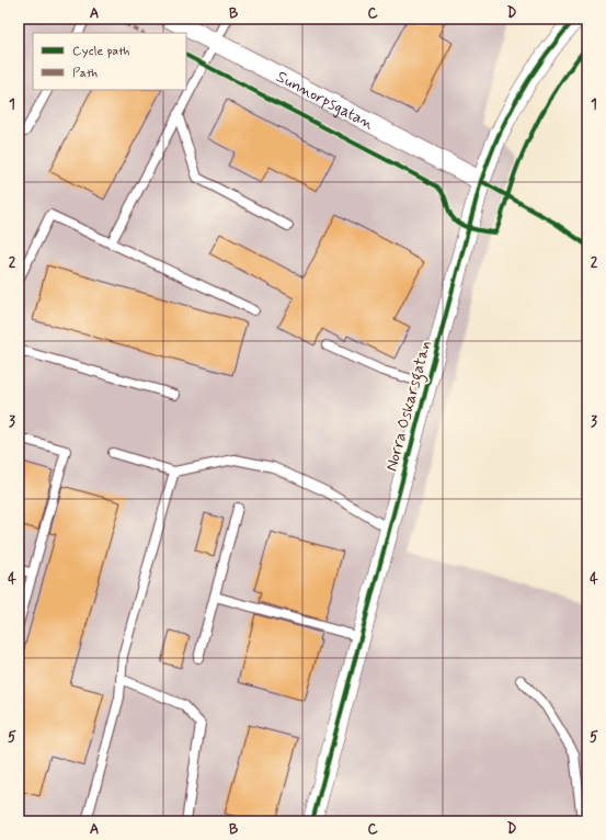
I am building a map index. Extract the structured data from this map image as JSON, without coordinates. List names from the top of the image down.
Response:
{
  "streets": {
    "street": ["Sunnorpsgatan", "Norra Oskarsgatan"]
  },
  "crossings": [
    ["Sunnorpsgatan", "Norra Oskarsgatan"]
  ],
  "legend": ["Cycle path", "Path"],
  "grid": {
    "columns": [
      "A",
      "B",
      "C",
      "D"
    ],
    "rows": [
      "1",
      "2",
      "3",
      "4",
      "5"
    ]
  }
}
